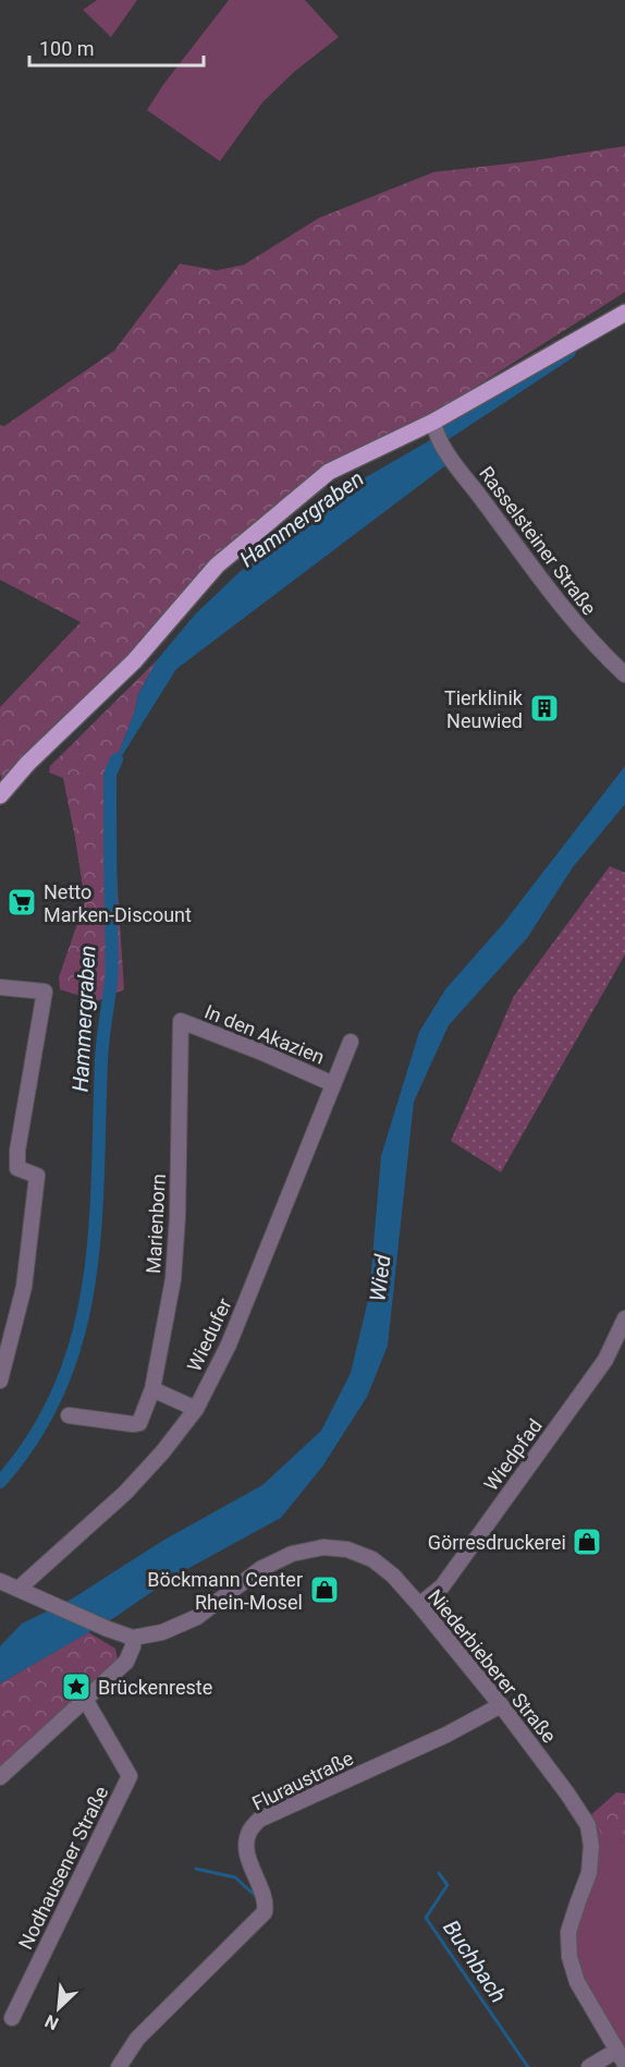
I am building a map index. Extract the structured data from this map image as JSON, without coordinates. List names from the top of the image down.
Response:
{
  "streets": {
    "street": [
      "Rasselsteiner Straße",
      "In den Akazien",
      "Marienborn",
      "Wiedufer",
      "Wiedpfad",
      "Niederbieberer Straße",
      "Fluraustraße",
      "Nodhausener Straße"
    ]
  },
  "crossings": [
    ["In den Akazien", "Marienborn"],
    ["In den Akazien", "Wiedufer"],
    ["Wiedpfad", "Niederbieberer Straße"],
    ["Niederbieberer Straße", "Fluraustraße"]
  ],
  "water": ["Hammergraben", "Wied", "Buchbach"],
  "places": {
    "building": ["Tierklinik Neuwied"],
    "supermarket": ["Netto Marken-Discount"],
    "shop": ["Görresdruckerei", "Böckmann Center Rhein-Mosel"],
    "place": ["Brückenreste"]
  },
  "scale_bar": "100 m",
  "north": "bottom left"
}
